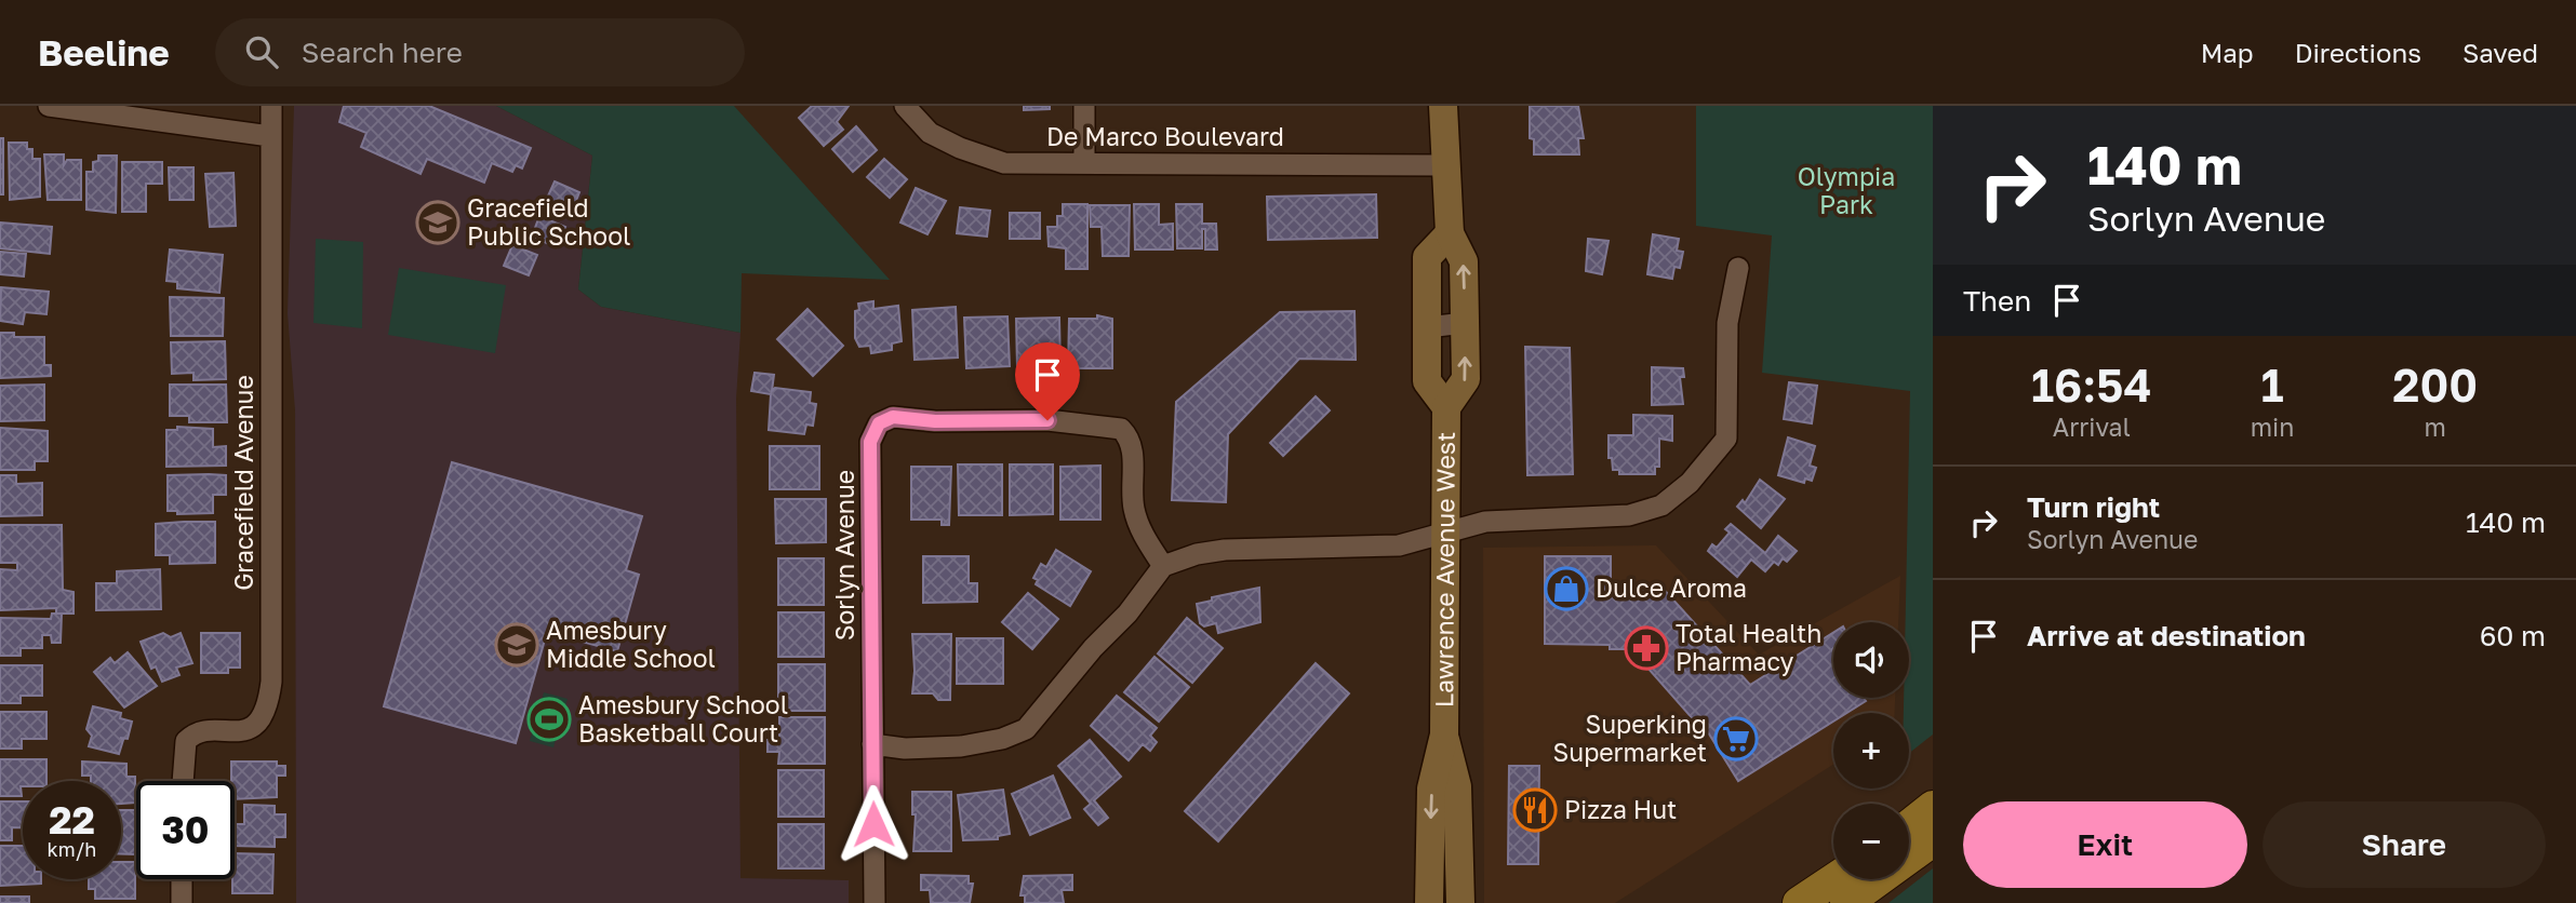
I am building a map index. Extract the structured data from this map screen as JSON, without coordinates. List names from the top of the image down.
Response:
{
  "streets": {
    "main road": ["Lawrence Avenue West"],
    "street": ["De Marco Boulevard", "Gracefield Avenue", "Sorlyn Avenue"]
  },
  "crossings": [
    ["De Marco Boulevard", "Lawrence Avenue West"]
  ],
  "parks": ["Olympia Park"],
  "places": {
    "school or university": ["Gracefield Public School", "Amesbury Middle School"],
    "shop": ["Dulce Aroma"],
    "pharmacy": ["Total Health Pharmacy"],
    "sports": ["Amesbury School Basketball Court"],
    "supermarket": ["Superking Supermarket"],
    "restaurant": ["Pizza Hut"]
  },
  "page": {
    "header": "Beeline",
    "search": "Search here",
    "nav": ["Map", "Directions", "Saved"],
    "turn": ["140 m", "Sorlyn Avenue"],
    "then": "Then",
    "eta": [
      "16:54",
      "Arrival",
      "1",
      "min",
      "200",
      "m"
    ],
    "list": [
      {
        "name": "Turn right",
        "note": "Sorlyn Avenue",
        "value": "140 m"
      },
      {
        "name": "Arrive at destination",
        "value": "60 m"
      }
    ],
    "map_buttons": ["+", "−"],
    "speed": "22 km/h",
    "limit": "30",
    "buttons": ["Exit", "Share"]
  }
}
